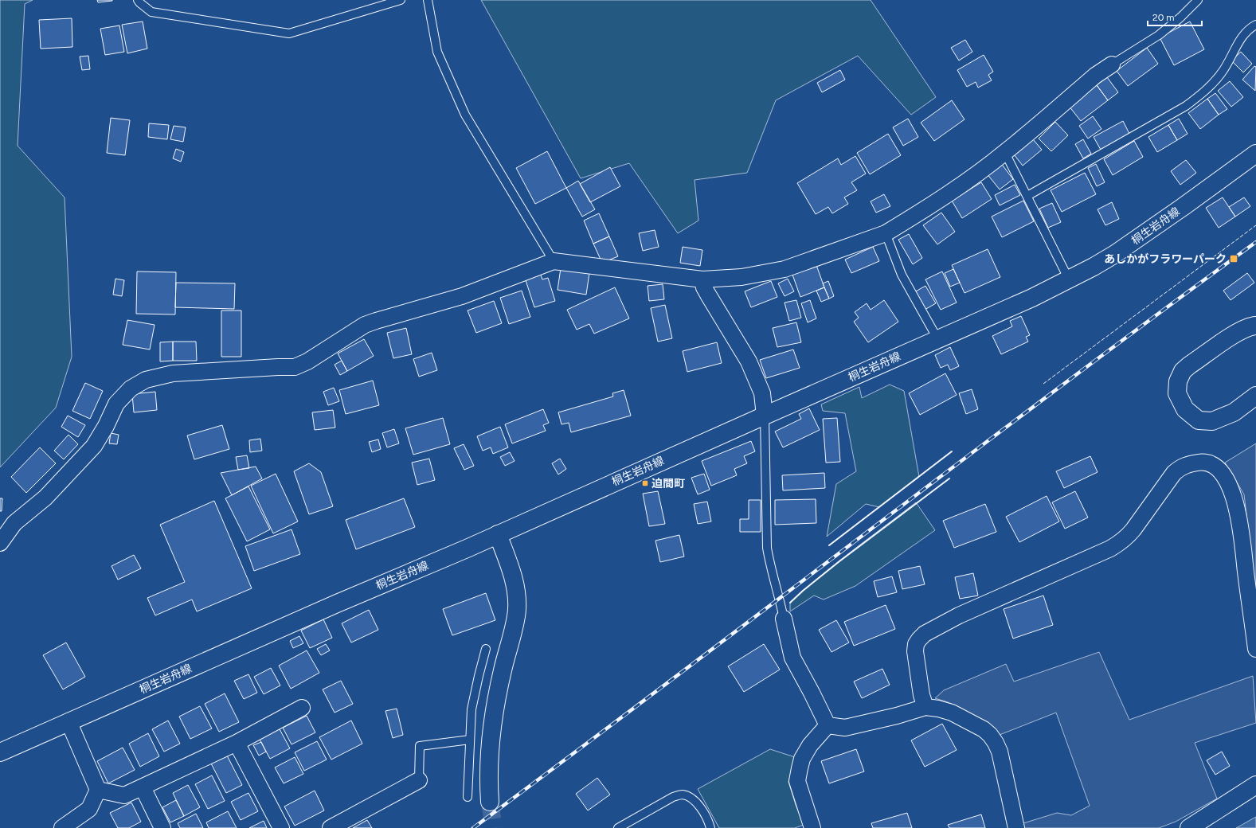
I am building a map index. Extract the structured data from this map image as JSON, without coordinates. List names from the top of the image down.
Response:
{
  "streets": {
    "main road": ["桐生岩舟線"]
  },
  "places": {
    "transit": ["あしかがフラワーパーク", "迫間町"]
  },
  "scale_bar": "20 m"
}
